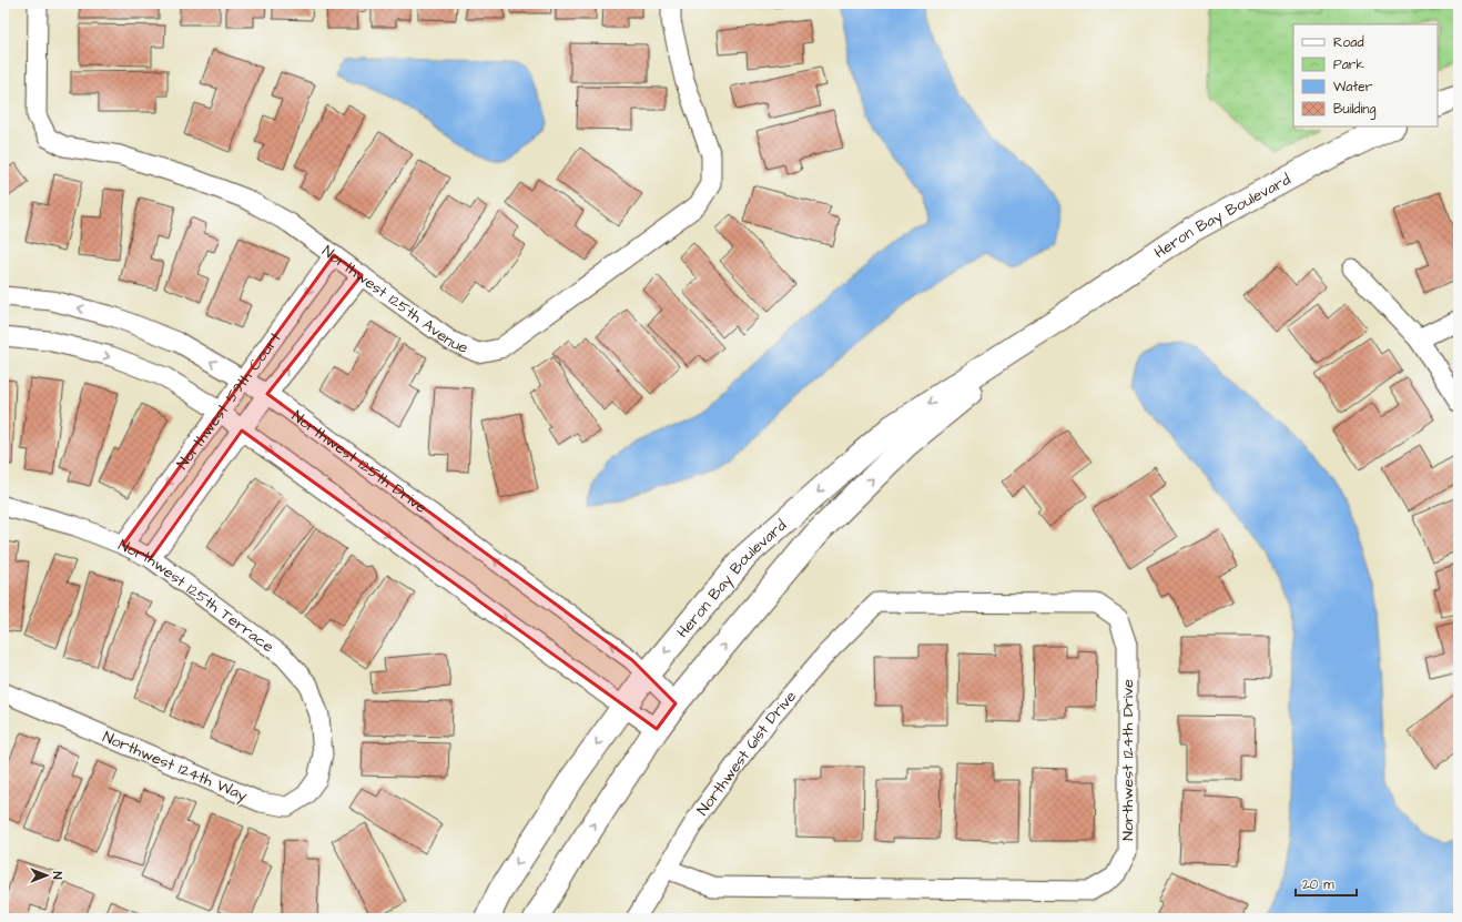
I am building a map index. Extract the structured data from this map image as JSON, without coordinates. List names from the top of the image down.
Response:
{
  "streets": {
    "street": [
      "Heron Bay Boulevard",
      "Northwest 125th Avenue",
      "Northwest 59th Court",
      "Northwest 125th Drive",
      "Northwest 125th Terrace",
      "Northwest 61st Drive",
      "Northwest 124th Drive",
      "Northwest 124th Way"
    ]
  },
  "crossings": [
    ["Heron Bay Boulevard", "Northwest 125th Drive"],
    ["Northwest 125th Avenue", "Northwest 59th Court"],
    ["Northwest 59th Court", "Northwest 125th Drive"],
    ["Northwest 59th Court", "Northwest 125th Terrace"],
    ["Northwest 125th Terrace", "Northwest 124th Way"],
    ["Northwest 61st Drive", "Northwest 124th Drive"]
  ],
  "legend": [
    "Road",
    "Park",
    "Water",
    "Building"
  ],
  "scale_bar": "20 m",
  "north": "right"
}
